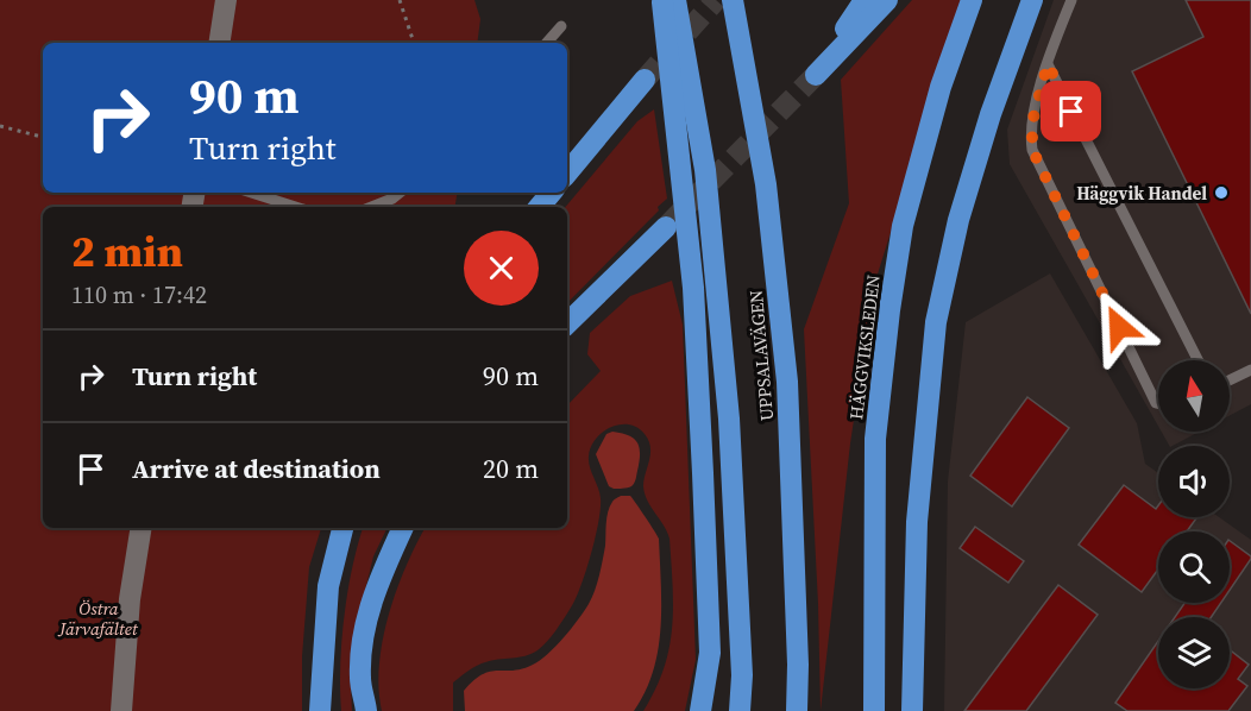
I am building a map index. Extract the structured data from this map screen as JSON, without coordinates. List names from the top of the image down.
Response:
{
  "streets": {
    "highway": ["HÄGGVIKSLEDEN", "UPPSALAVÄGEN"]
  },
  "parks": ["Östra Järvafältet"],
  "places": ["Häggvik Handel"],
  "north": "top",
  "page": {
    "turn": ["90 m", "Turn right"],
    "heading": ["2 min", "110 m · 17:42"],
    "list": [
      {
        "name": "Turn right",
        "value": "90 m"
      },
      {
        "name": "Arrive at destination",
        "value": "20 m"
      }
    ]
  }
}
